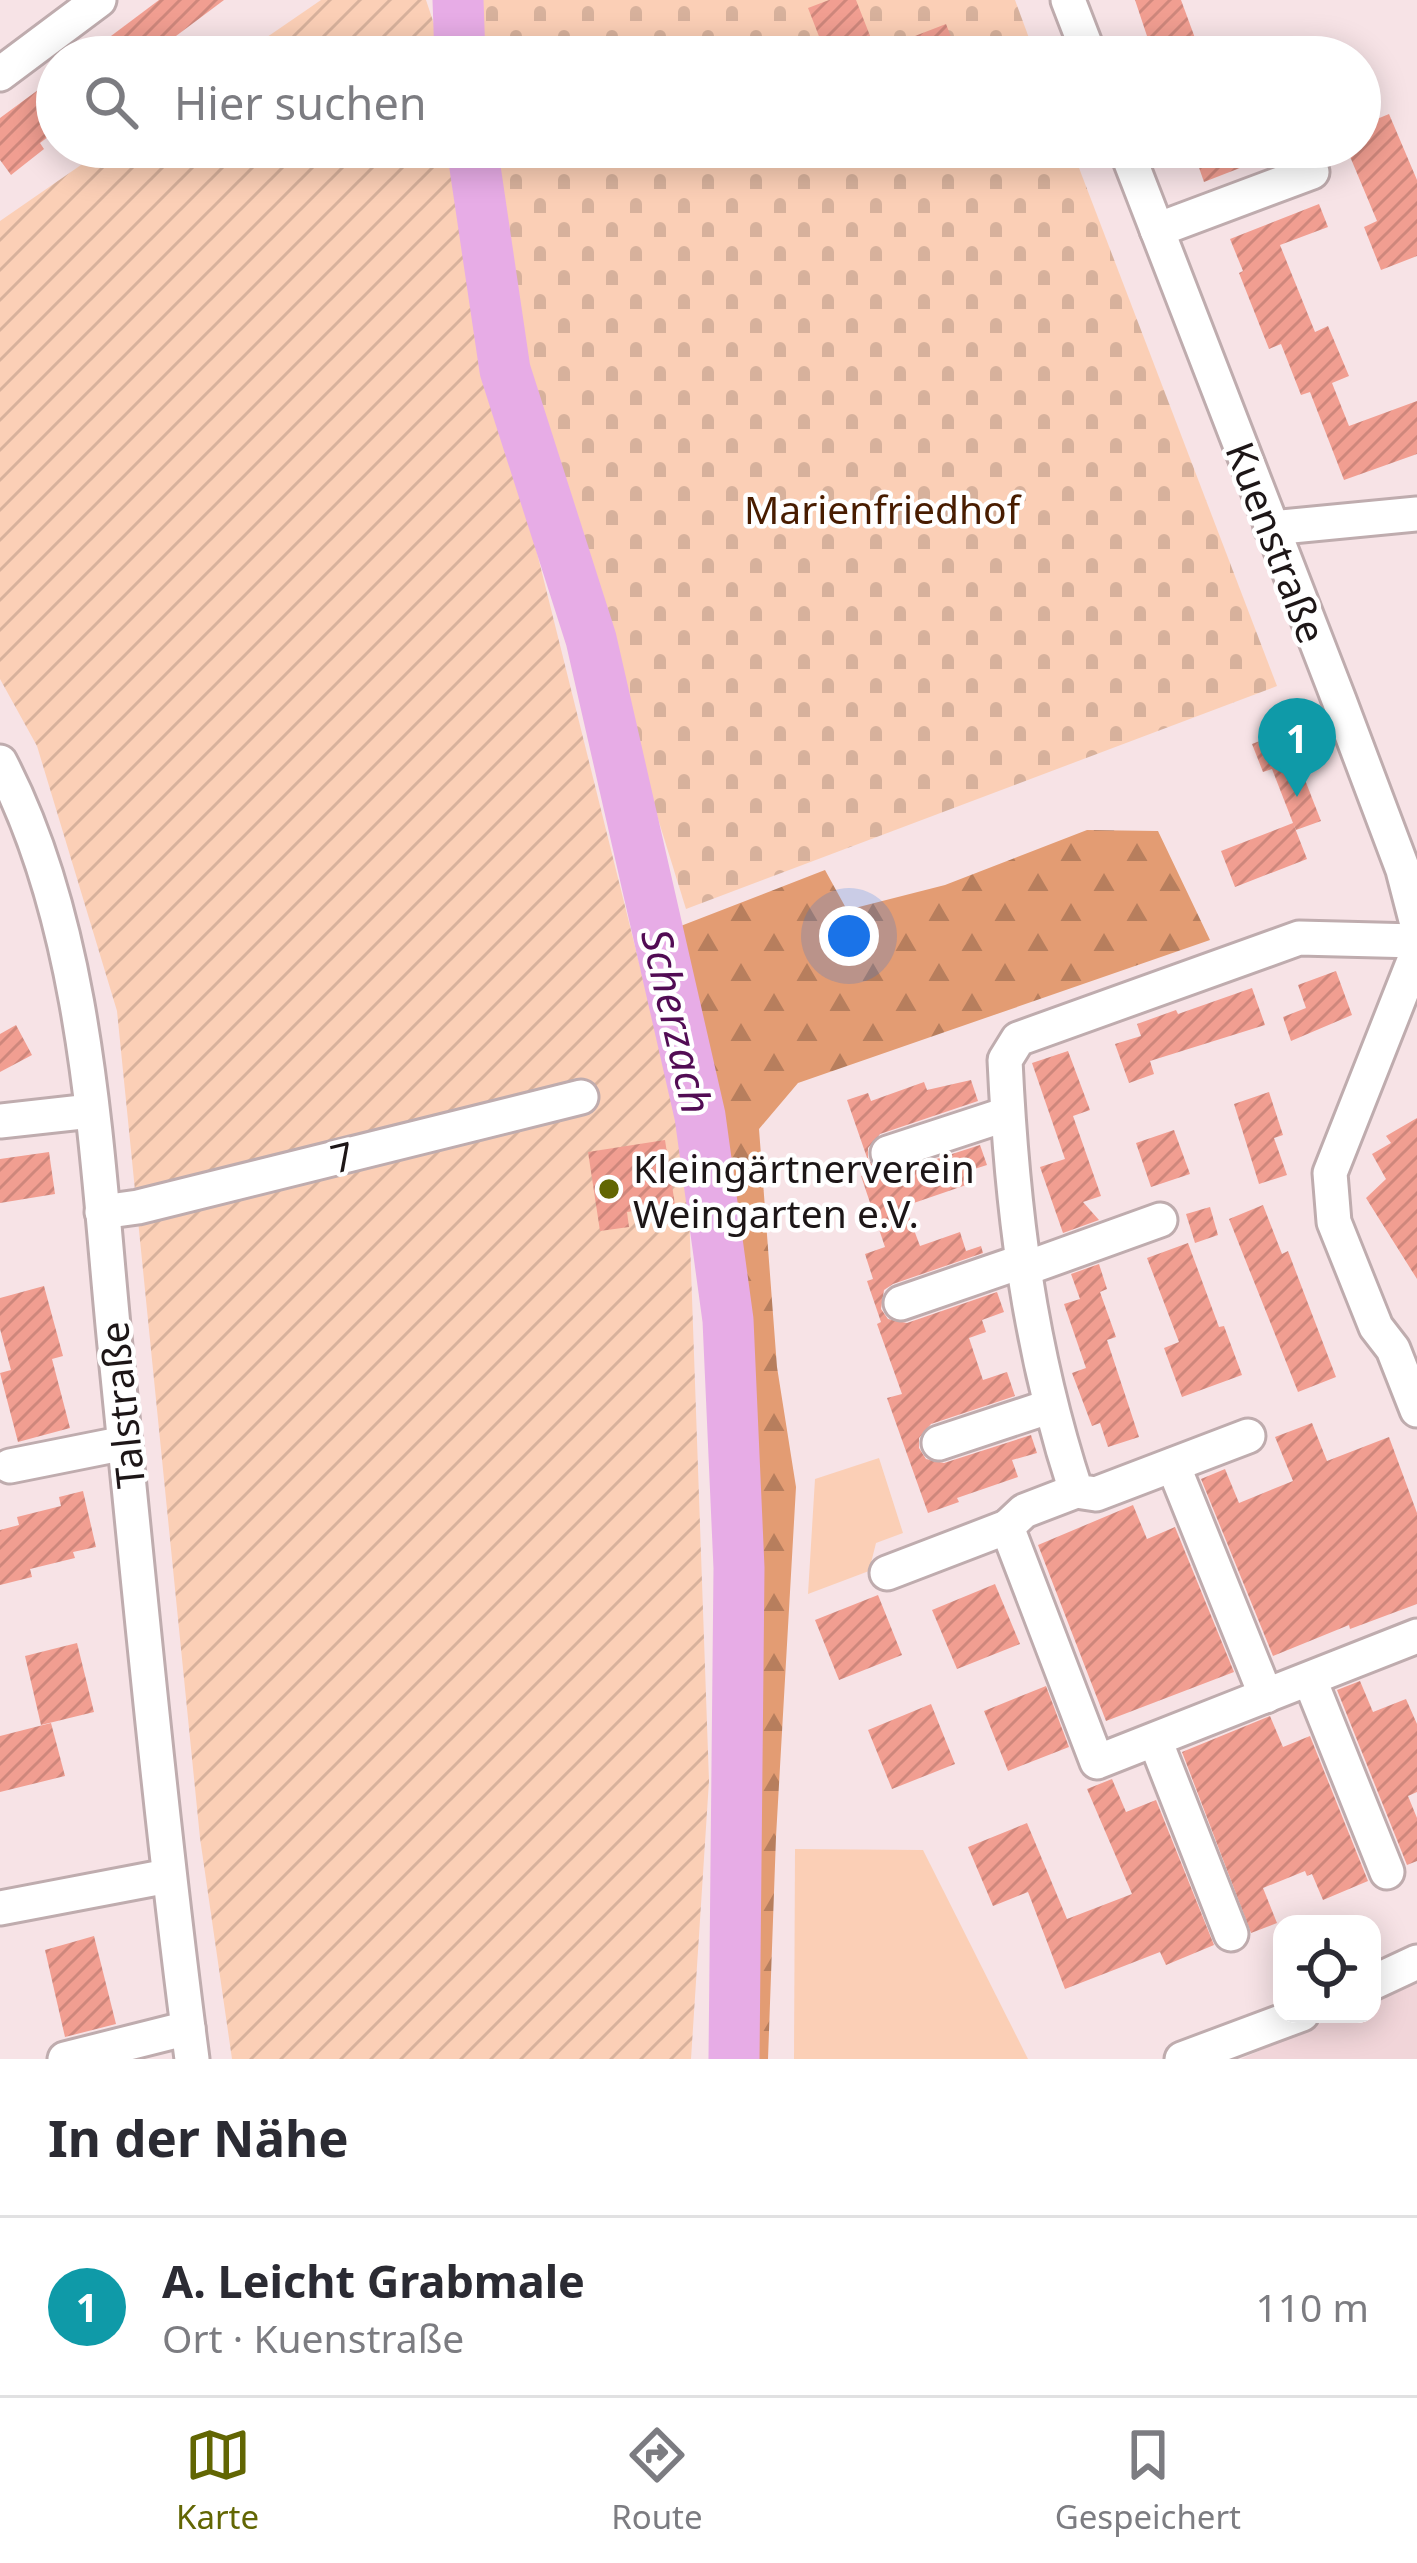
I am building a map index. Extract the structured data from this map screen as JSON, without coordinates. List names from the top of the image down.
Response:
{
  "streets": {
    "street": ["Kuenstraße", "7", "Talstraße"]
  },
  "crossings": [
    ["7", "Talstraße"]
  ],
  "water": ["Scherzach"],
  "parks": ["Marienfriedhof"],
  "places": ["Kleingärtnerverein Weingarten e.V."],
  "page": {
    "search": "Hier suchen",
    "pins": "1",
    "heading": "In der Nähe",
    "list": [
      {
        "mark": "1",
        "name": "A. Leicht Grabmale",
        "note": "Ort · Kuenstraße",
        "value": "110 m"
      }
    ],
    "nav": ["Karte", "Route", "Gespeichert"]
  }
}
